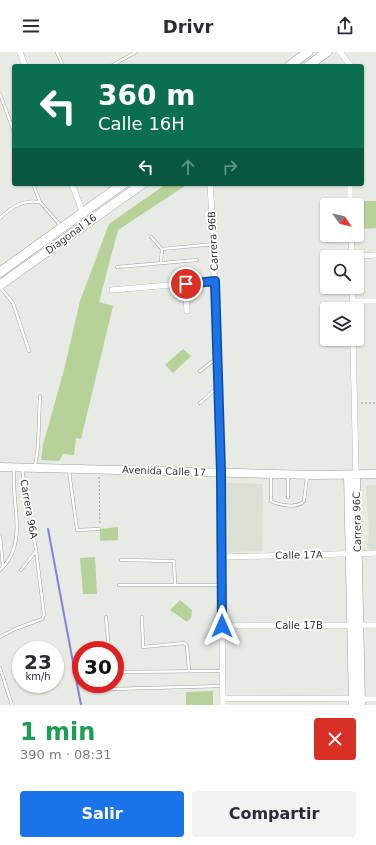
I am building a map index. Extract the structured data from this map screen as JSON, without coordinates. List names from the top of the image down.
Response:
{
  "streets": {
    "main road": ["Diagonal 16", "Avenida Calle 17", "Carrera 96C"],
    "street": ["Carrera 96B", "Calle 17A", "Calle 17B"],
    "lane": ["Carrera 96A"]
  },
  "crossings": [
    ["Carrera 96B", "Avenida Calle 17"],
    ["Carrera 96B", "Calle 17A"],
    ["Carrera 96B", "Calle 17B"],
    ["Avenida Calle 17", "Carrera 96A"],
    ["Avenida Calle 17", "Carrera 96C"],
    ["Carrera 96C", "Calle 17A"],
    ["Carrera 96C", "Calle 17B"]
  ],
  "north": "bottom right",
  "page": {
    "header": "Drivr",
    "turn": ["360 m", "Calle 16H"],
    "speed": "23 km/h",
    "limit": "30",
    "heading": ["1 min", "390 m · 08:31"],
    "buttons": ["Salir", "Compartir"]
  }
}
